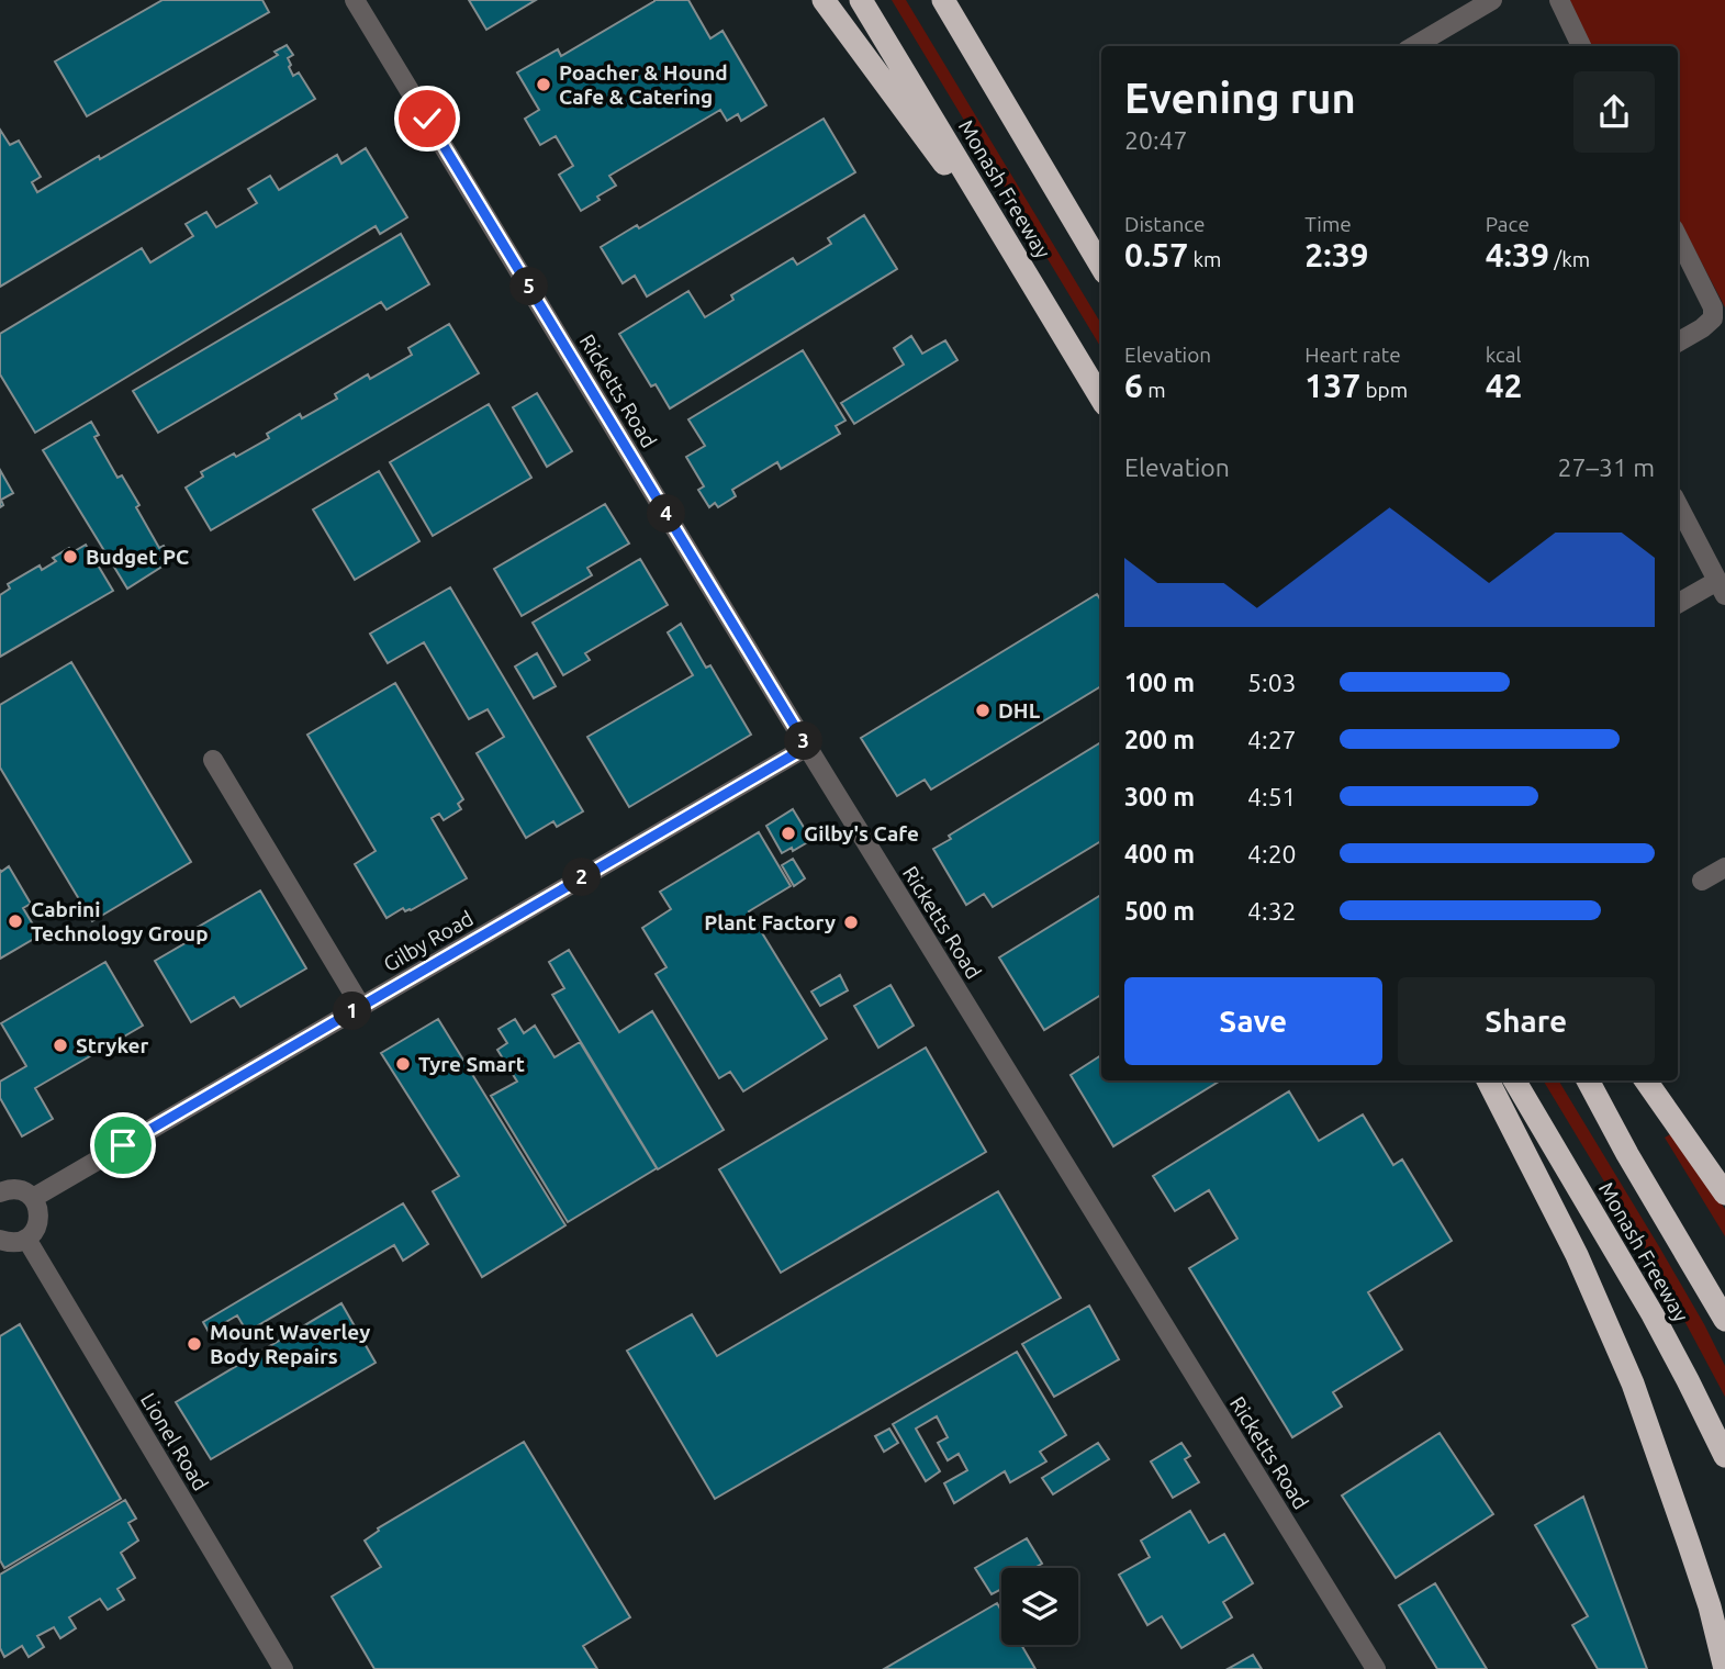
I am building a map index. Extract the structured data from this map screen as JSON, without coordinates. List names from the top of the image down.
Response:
{
  "streets": {
    "highway": ["Monash Freeway"],
    "street": ["Ricketts Road", "Gilby Road", "Lionel Road"]
  },
  "crossings": [
    ["Ricketts Road", "Gilby Road"]
  ],
  "places": [
    "Poacher & Hound Cafe & Catering",
    "Budget PC",
    "DHL",
    "Gilby's Cafe",
    "Cabrini Technology Group",
    "Plant Factory",
    "Stryker",
    "Tyre Smart",
    "Mount Waverley Body Repairs"
  ],
  "page": {
    "heading": ["Evening run", "20:47"],
    "stats": [
      ["Distance", "0.57 km"],
      ["Time", "2:39"],
      ["Pace", "4:39 /km"],
      ["Elevation", "6 m"],
      ["Heart rate", "137 bpm"],
      ["kcal", "42"]
    ],
    "pins": [
      "5",
      "4",
      "3",
      "2",
      "1"
    ],
    "chart": ["Elevation", "27–31 m"],
    "list": [
      {
        "name": "100 m",
        "note": "5:03"
      },
      {
        "name": "200 m",
        "note": "4:27"
      },
      {
        "name": "300 m",
        "note": "4:51"
      },
      {
        "name": "400 m",
        "note": "4:20"
      },
      {
        "name": "500 m",
        "note": "4:32"
      }
    ],
    "buttons": ["Save", "Share"]
  }
}
